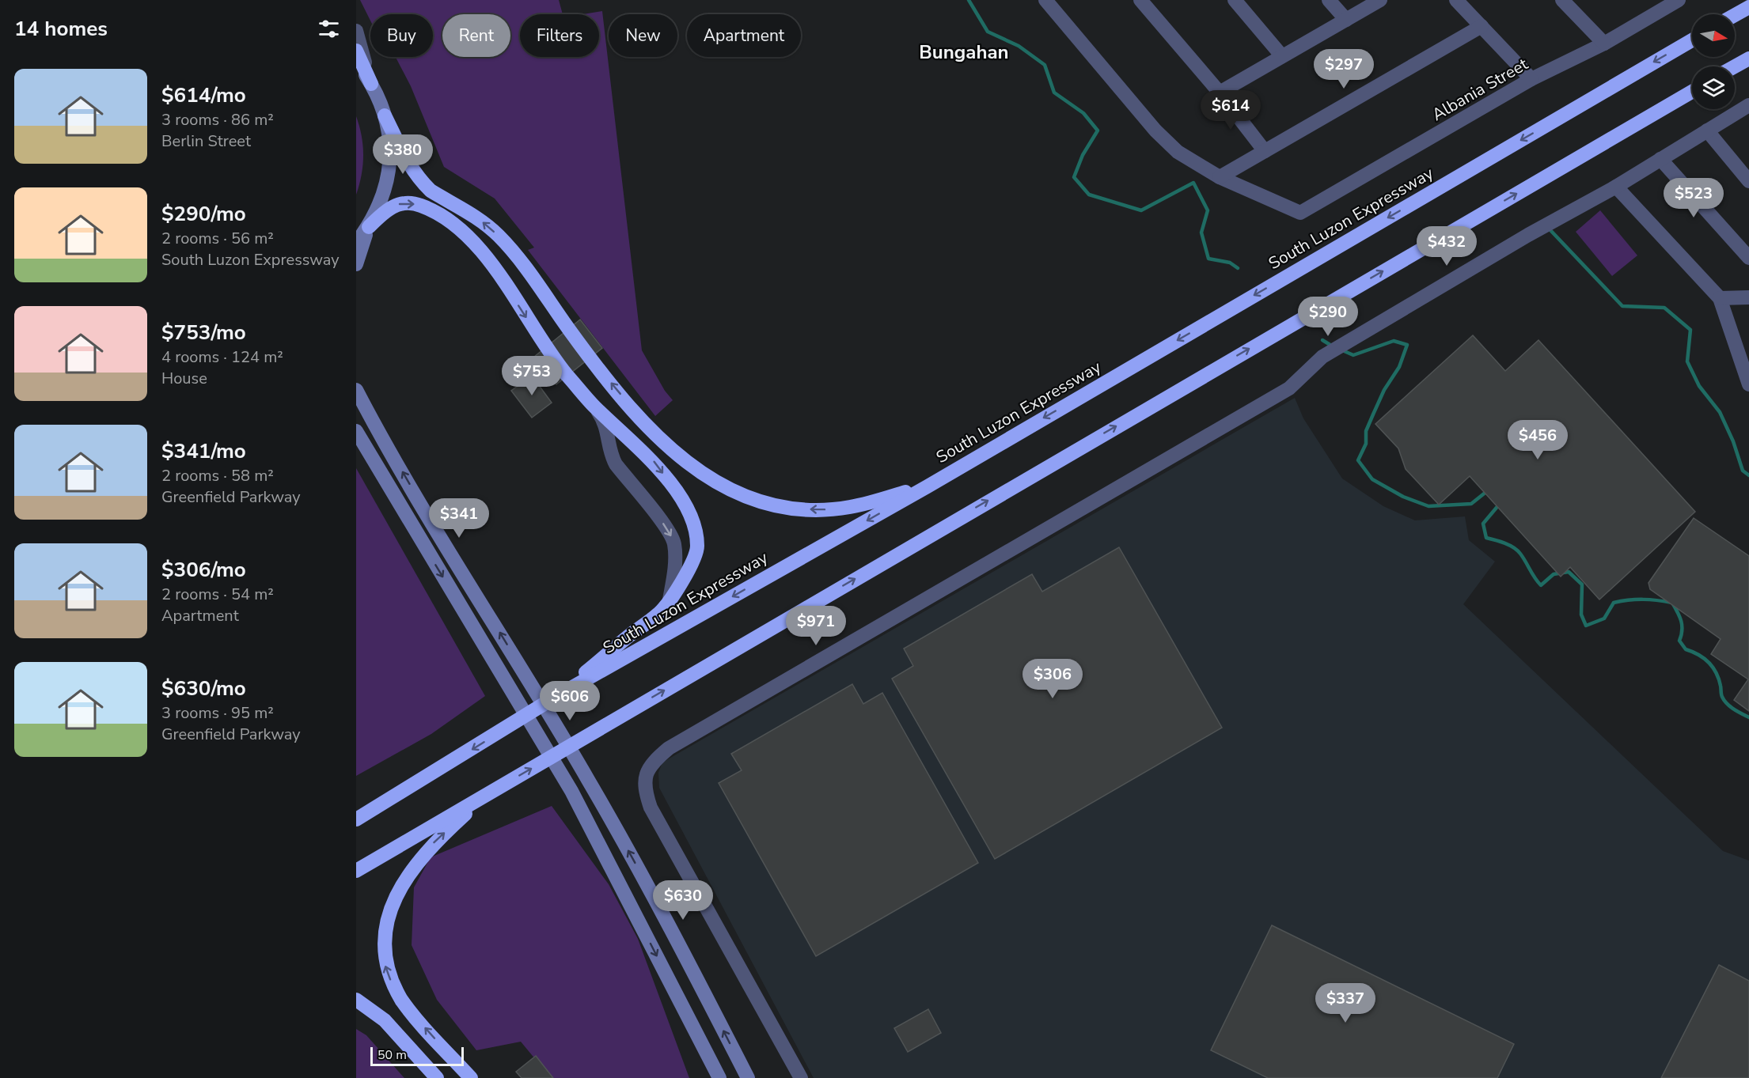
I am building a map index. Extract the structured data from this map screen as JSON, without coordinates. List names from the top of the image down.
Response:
{
  "streets": {
    "highway": ["South Luzon Expressway"],
    "street": ["Albania Street"]
  },
  "districts": ["Bungahan"],
  "scale_bar": "50 m",
  "north": "right",
  "page": {
    "heading": "14 homes",
    "chip": [
      "Buy",
      "Rent",
      "Filters",
      "New",
      "Apartment"
    ],
    "price": [
      "$297",
      "$614",
      "$380",
      "$523",
      "$432",
      "$290",
      "$753",
      "$456",
      "$341",
      "$971",
      "$306",
      "$606",
      "$630",
      "$337"
    ],
    "list": [
      {
        "name": "$614/mo",
        "note": "3 rooms · 86 m² · Berlin Street"
      },
      {
        "name": "$290/mo",
        "note": "2 rooms · 56 m² · South Luzon Expressway"
      },
      {
        "name": "$753/mo",
        "note": "4 rooms · 124 m² · House"
      },
      {
        "name": "$341/mo",
        "note": "2 rooms · 58 m² · Greenfield Parkway"
      },
      {
        "name": "$306/mo",
        "note": "2 rooms · 54 m² · Apartment"
      },
      {
        "name": "$630/mo",
        "note": "3 rooms · 95 m² · Greenfield Parkway"
      }
    ],
    "scale": "50 m"
  }
}
